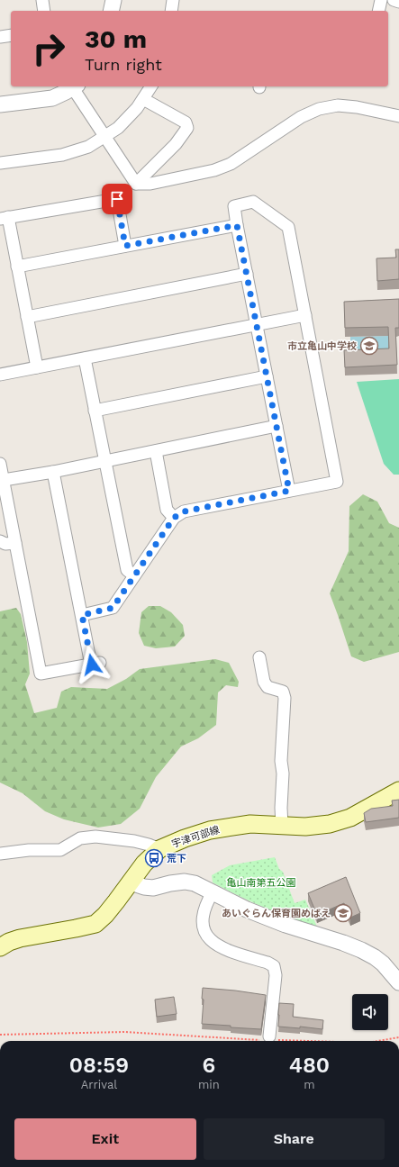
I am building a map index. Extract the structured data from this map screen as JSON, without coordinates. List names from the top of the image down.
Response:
{
  "streets": {
    "main road": ["宇津可部線"]
  },
  "parks": ["亀山南第五公園"],
  "places": {
    "school or university": ["市立亀山中学校", "あいぐらん保育園めばえ"],
    "bus stop": ["荒下"]
  },
  "page": {
    "turn": ["30 m", "Turn right"],
    "eta": [
      "08:59",
      "Arrival",
      "6",
      "min",
      "480",
      "m"
    ],
    "buttons": ["Exit", "Share"]
  }
}
